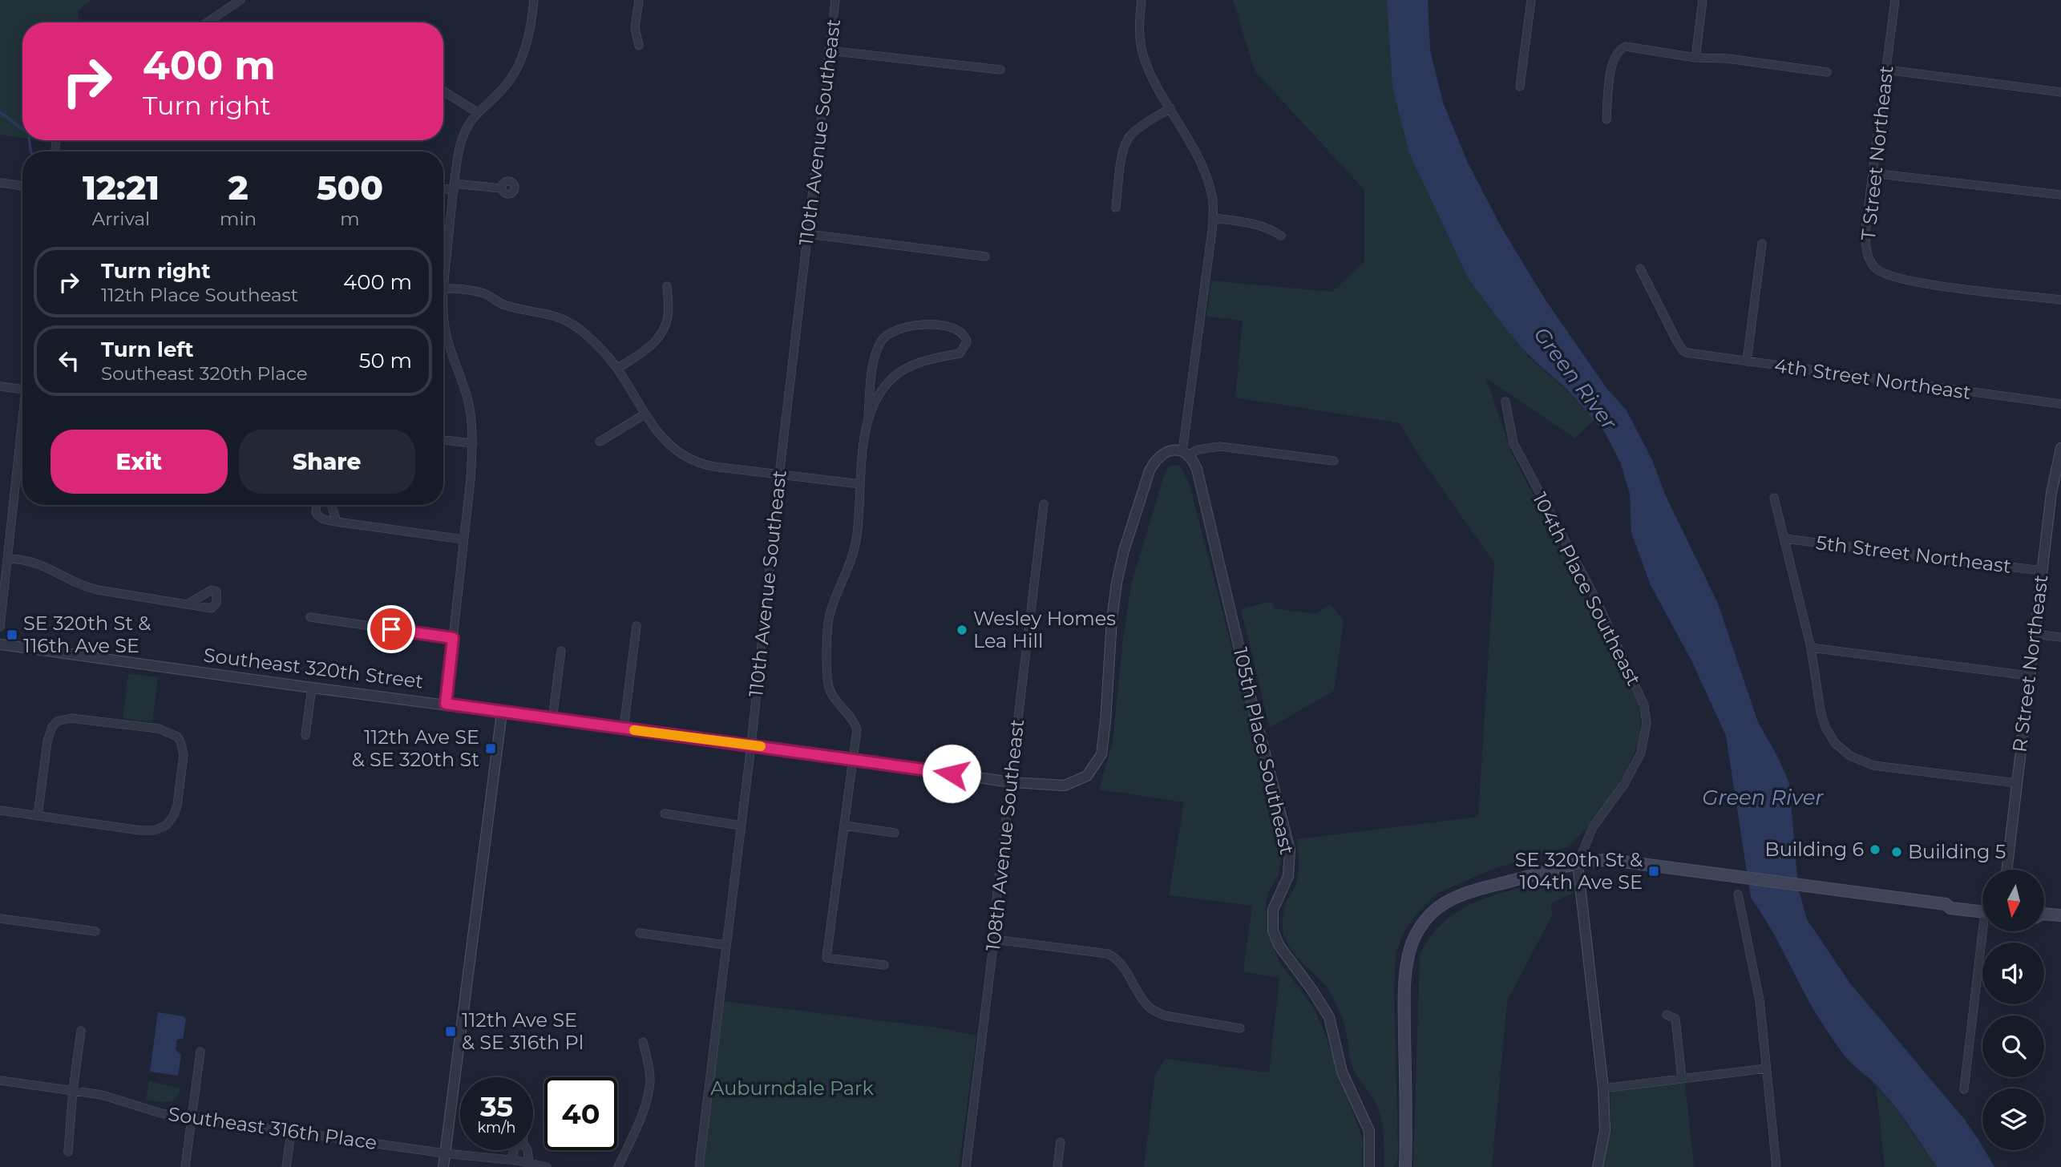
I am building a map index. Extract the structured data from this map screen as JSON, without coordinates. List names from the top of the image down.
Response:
{
  "streets": {
    "street": [
      "110th Avenue Southeast",
      "T Street Northeast",
      "4th Street Northeast",
      "5th Street Northeast",
      "104th Place Southeast",
      "R Street Northeast",
      "Southeast 320th Street",
      "105th Place Southeast",
      "108th Avenue Southeast",
      "Southeast 316th Place"
    ]
  },
  "crossings": [
    ["110th Avenue Southeast", "Southeast 320th Street"],
    ["5th Street Northeast", "R Street Northeast"],
    ["Southeast 320th Street", "105th Place Southeast"],
    ["Southeast 320th Street", "108th Avenue Southeast"]
  ],
  "water": ["Green River"],
  "parks": ["Auburndale Park"],
  "places": {
    "other": ["Wesley Homes Lea Hill", "Building 6", "Building 5"],
    "transit": [
      "SE 320th St & 116th Ave SE",
      "112th Ave SE & SE 320th St",
      "SE 320th St & 104th Ave SE",
      "112th Ave SE & SE 316th Pl"
    ]
  },
  "north": "bottom",
  "page": {
    "turn": ["400 m", "Turn right"],
    "eta": [
      "12:21",
      "Arrival",
      "2",
      "min",
      "500",
      "m"
    ],
    "list": [
      {
        "name": "Turn right",
        "note": "112th Place Southeast",
        "value": "400 m"
      },
      {
        "name": "Turn left",
        "note": "Southeast 320th Place",
        "value": "50 m"
      }
    ],
    "buttons": ["Exit", "Share"],
    "speed": "35 km/h",
    "limit": "40"
  }
}
